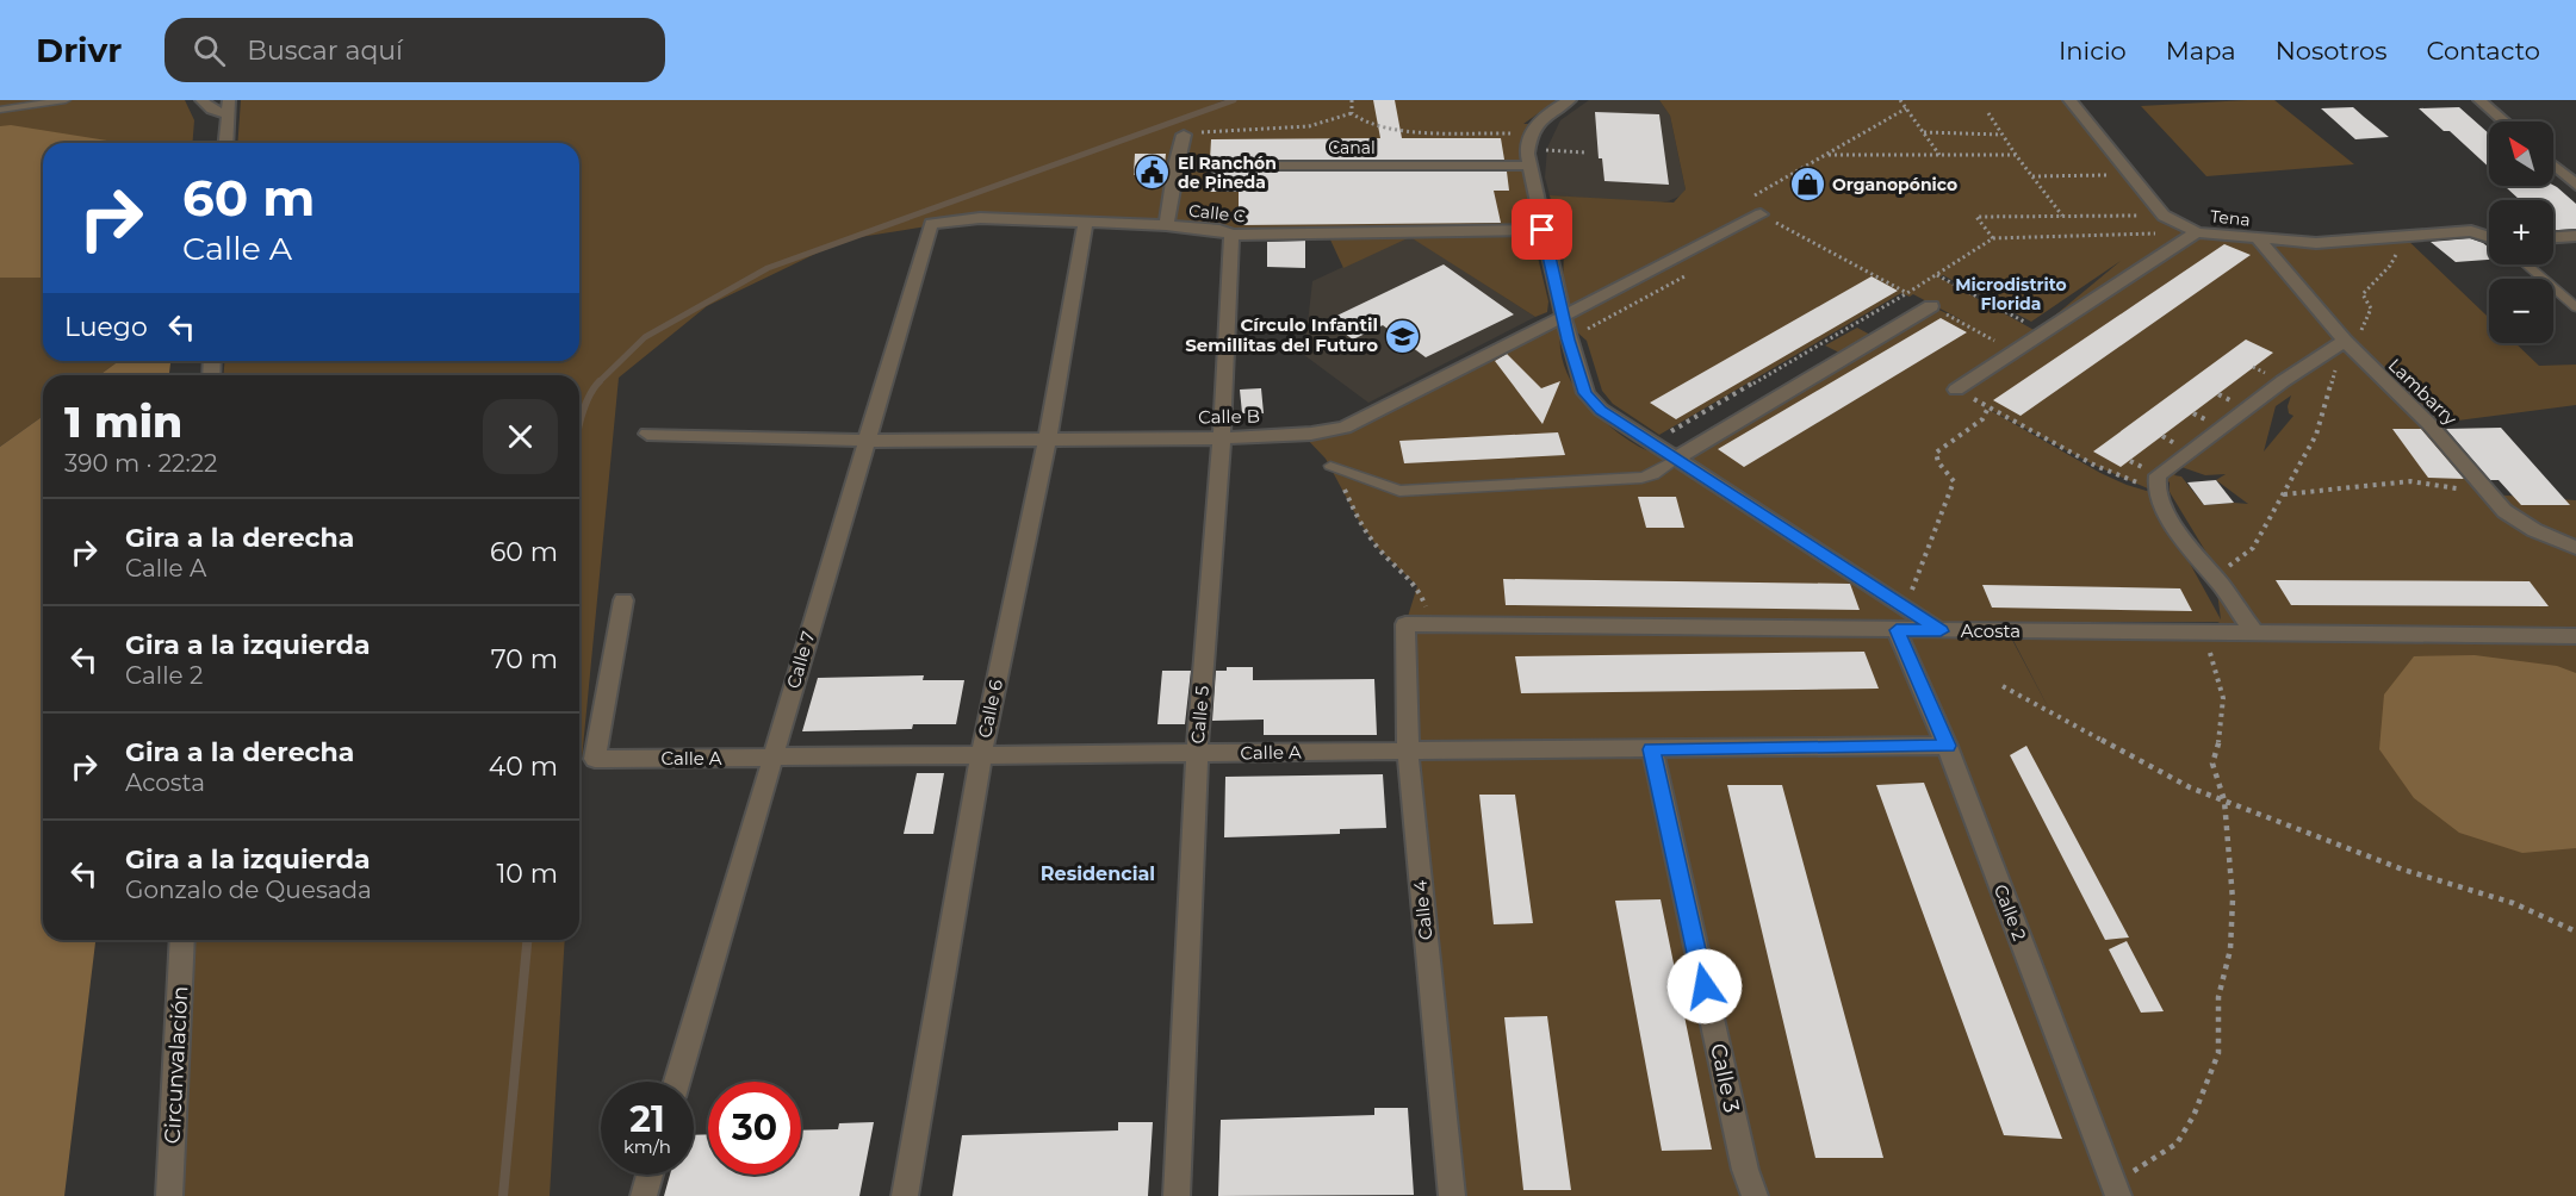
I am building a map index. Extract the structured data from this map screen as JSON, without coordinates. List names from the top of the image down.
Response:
{
  "streets": {
    "street": [
      "Canal",
      "Calle C",
      "Tena",
      "Lambarry",
      "Calle B",
      "Acosta",
      "Calle 7",
      "Calle 6",
      "Calle 5",
      "Calle A",
      "Calle 4",
      "Calle 2",
      "Circunvalación",
      "Calle 3"
    ]
  },
  "crossings": [
    ["Calle C", "Calle 7"],
    ["Calle C", "Calle 6"],
    ["Calle C", "Calle 5"],
    ["Tena", "Lambarry"],
    ["Calle B", "Calle 7"],
    ["Calle B", "Calle 6"],
    ["Calle B", "Calle 5"],
    ["Acosta", "Calle 4"],
    ["Acosta", "Calle 2"],
    ["Calle 7", "Calle A"],
    ["Calle 6", "Calle A"],
    ["Calle 5", "Calle A"],
    ["Calle A", "Calle 4"],
    ["Calle A", "Calle 2"],
    ["Calle A", "Calle 3"]
  ],
  "districts": ["Microdistrito Florida", "Residencial"],
  "places": {
    "public building": ["El Ranchón de Pineda"],
    "shop": ["Organopónico"],
    "school or university": ["Círculo Infantil Semillitas del Futuro"]
  },
  "north": "top left",
  "page": {
    "header": "Drivr",
    "search": "Buscar aquí",
    "nav": [
      "Inicio",
      "Mapa",
      "Nosotros",
      "Contacto"
    ],
    "map_buttons": ["+", "−"],
    "turn": ["60 m", "Calle A"],
    "then": "Luego",
    "heading": ["1 min", "390 m · 22:22"],
    "list": [
      {
        "name": "Gira a la derecha",
        "note": "Calle A",
        "value": "60 m"
      },
      {
        "name": "Gira a la izquierda",
        "note": "Calle 2",
        "value": "70 m"
      },
      {
        "name": "Gira a la derecha",
        "note": "Acosta",
        "value": "40 m"
      },
      {
        "name": "Gira a la izquierda",
        "note": "Gonzalo de Quesada",
        "value": "10 m"
      }
    ],
    "speed": "21 km/h",
    "limit": "30"
  }
}
